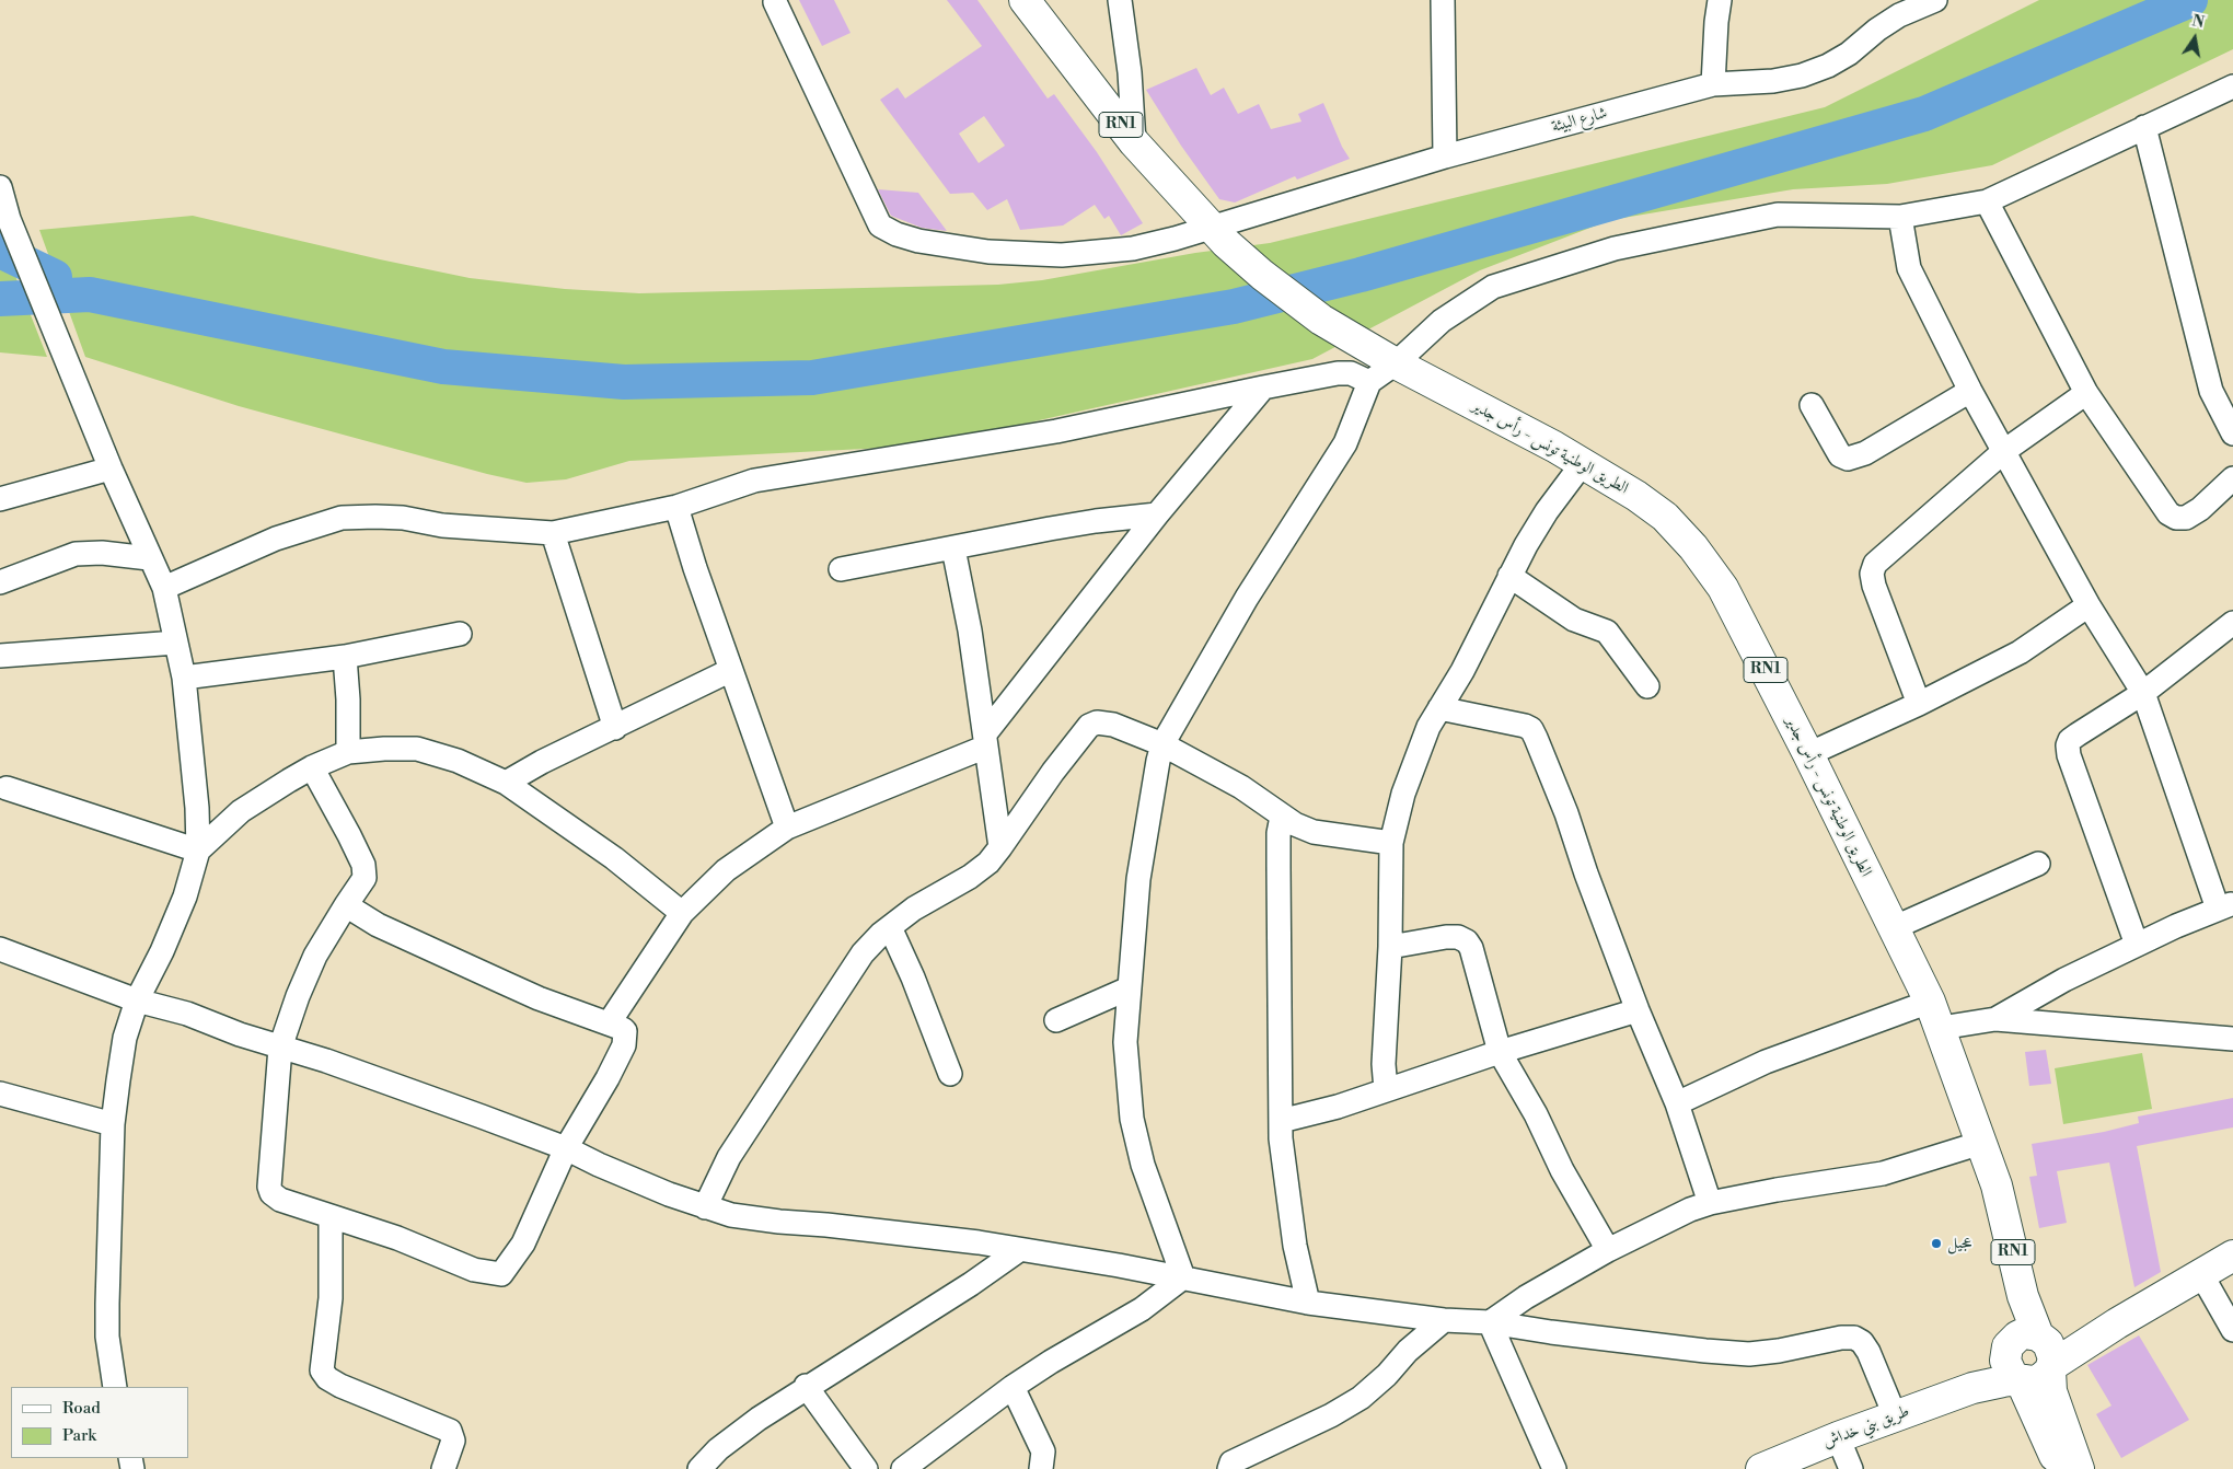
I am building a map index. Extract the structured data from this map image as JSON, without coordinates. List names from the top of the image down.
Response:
{
  "streets": {
    "main road": ["RN1", "الطريق الوطنية تونس - رأس جدير", "طريق بني خداش"],
    "street": ["شارع البيئة"]
  },
  "crossings": [
    ["شارع البيئة", "الطريق الوطنية تونس - رأس جدير"],
    ["الطريق الوطنية تونس - رأس جدير", "طريق بني خداش"]
  ],
  "places": ["عجيل"],
  "legend": ["Road", "Park"],
  "north": "top"
}
